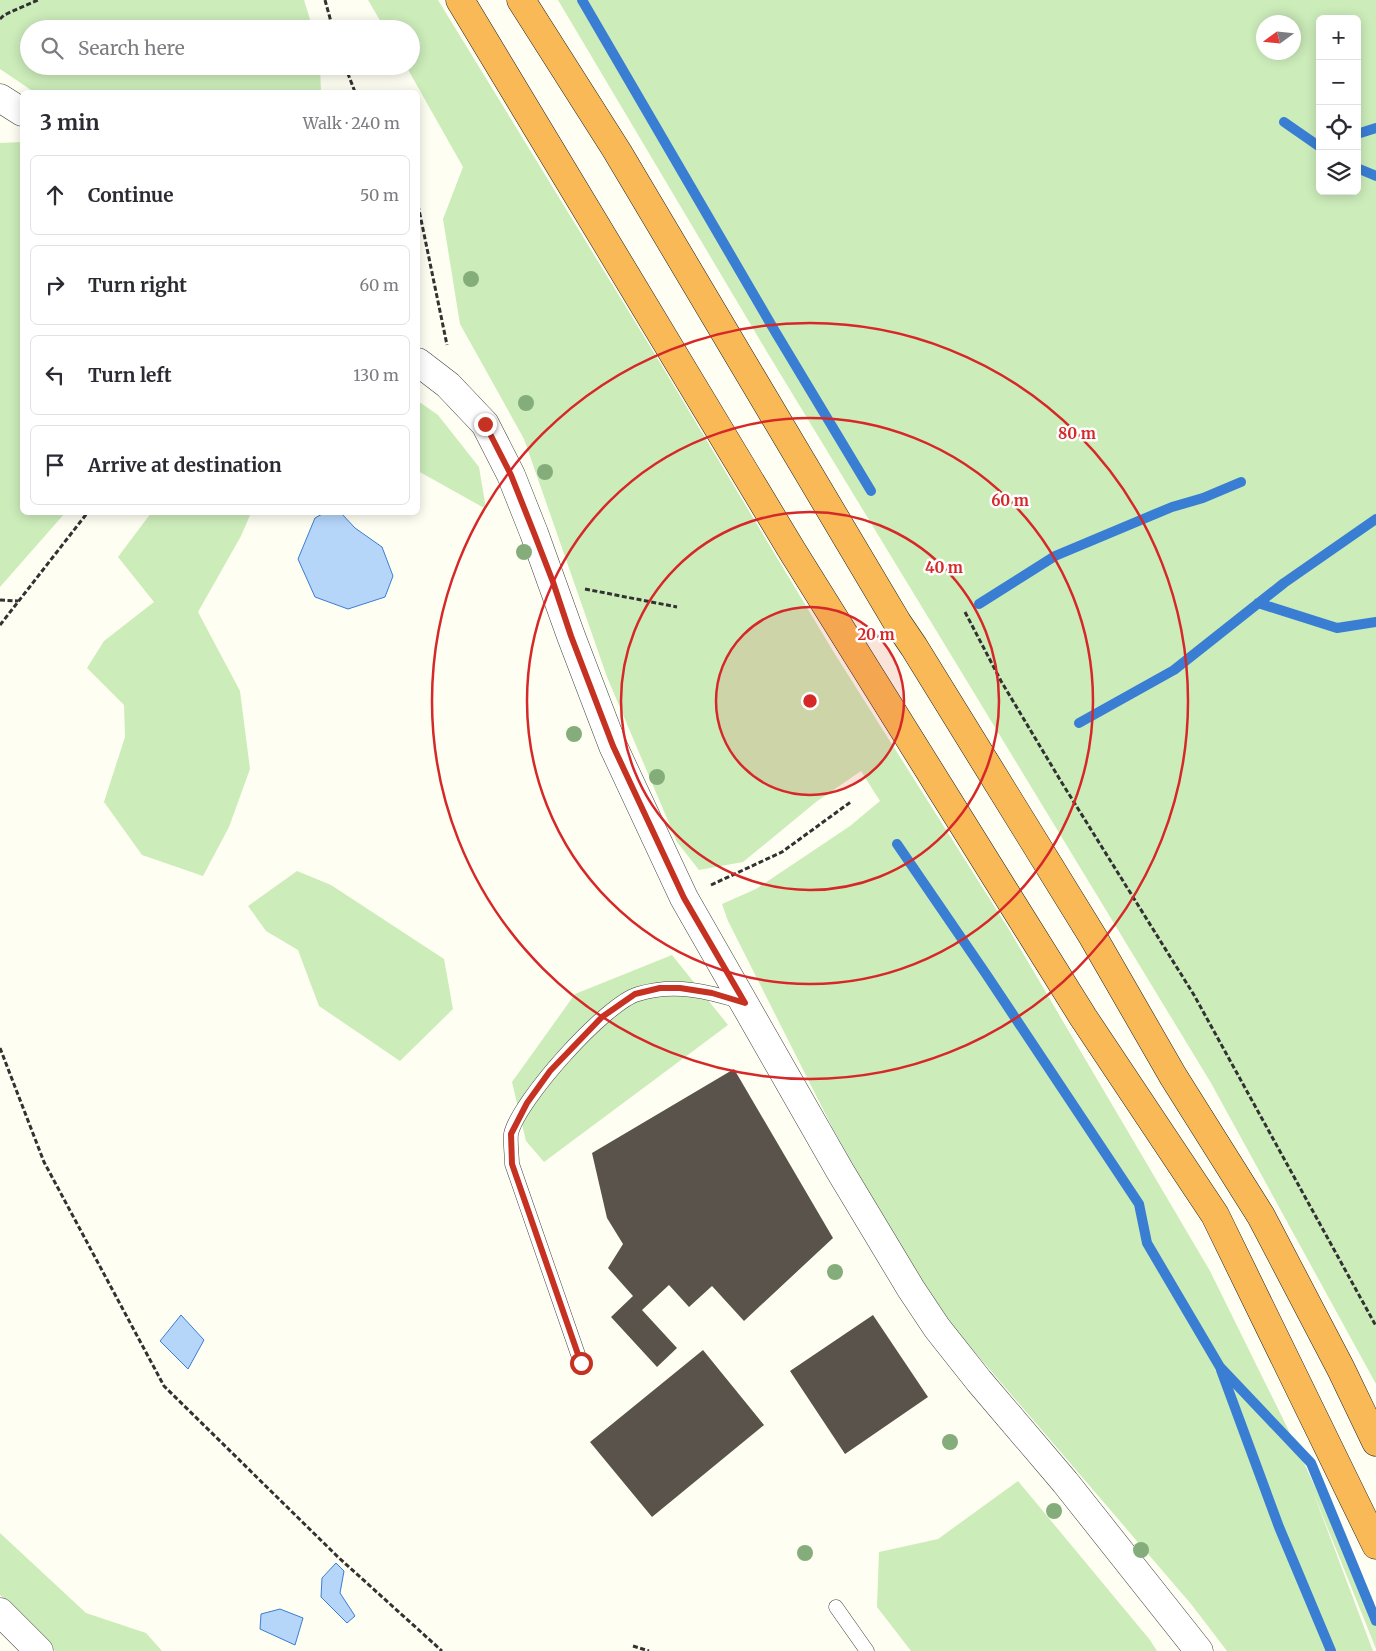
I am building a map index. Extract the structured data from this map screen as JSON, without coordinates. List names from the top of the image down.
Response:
{
  "north": "left",
  "page": {
    "map_buttons": ["+", "−"],
    "search": "Search here",
    "heading": ["3 min", "Walk · 240 m"],
    "list": [
      ["Continue", "50 m"],
      ["Turn right", "60 m"],
      ["Turn left", "130 m"],
      "Arrive at destination"
    ]
  },
  "rings": [
    "80 m",
    "60 m",
    "40 m",
    "20 m"
  ]
}
